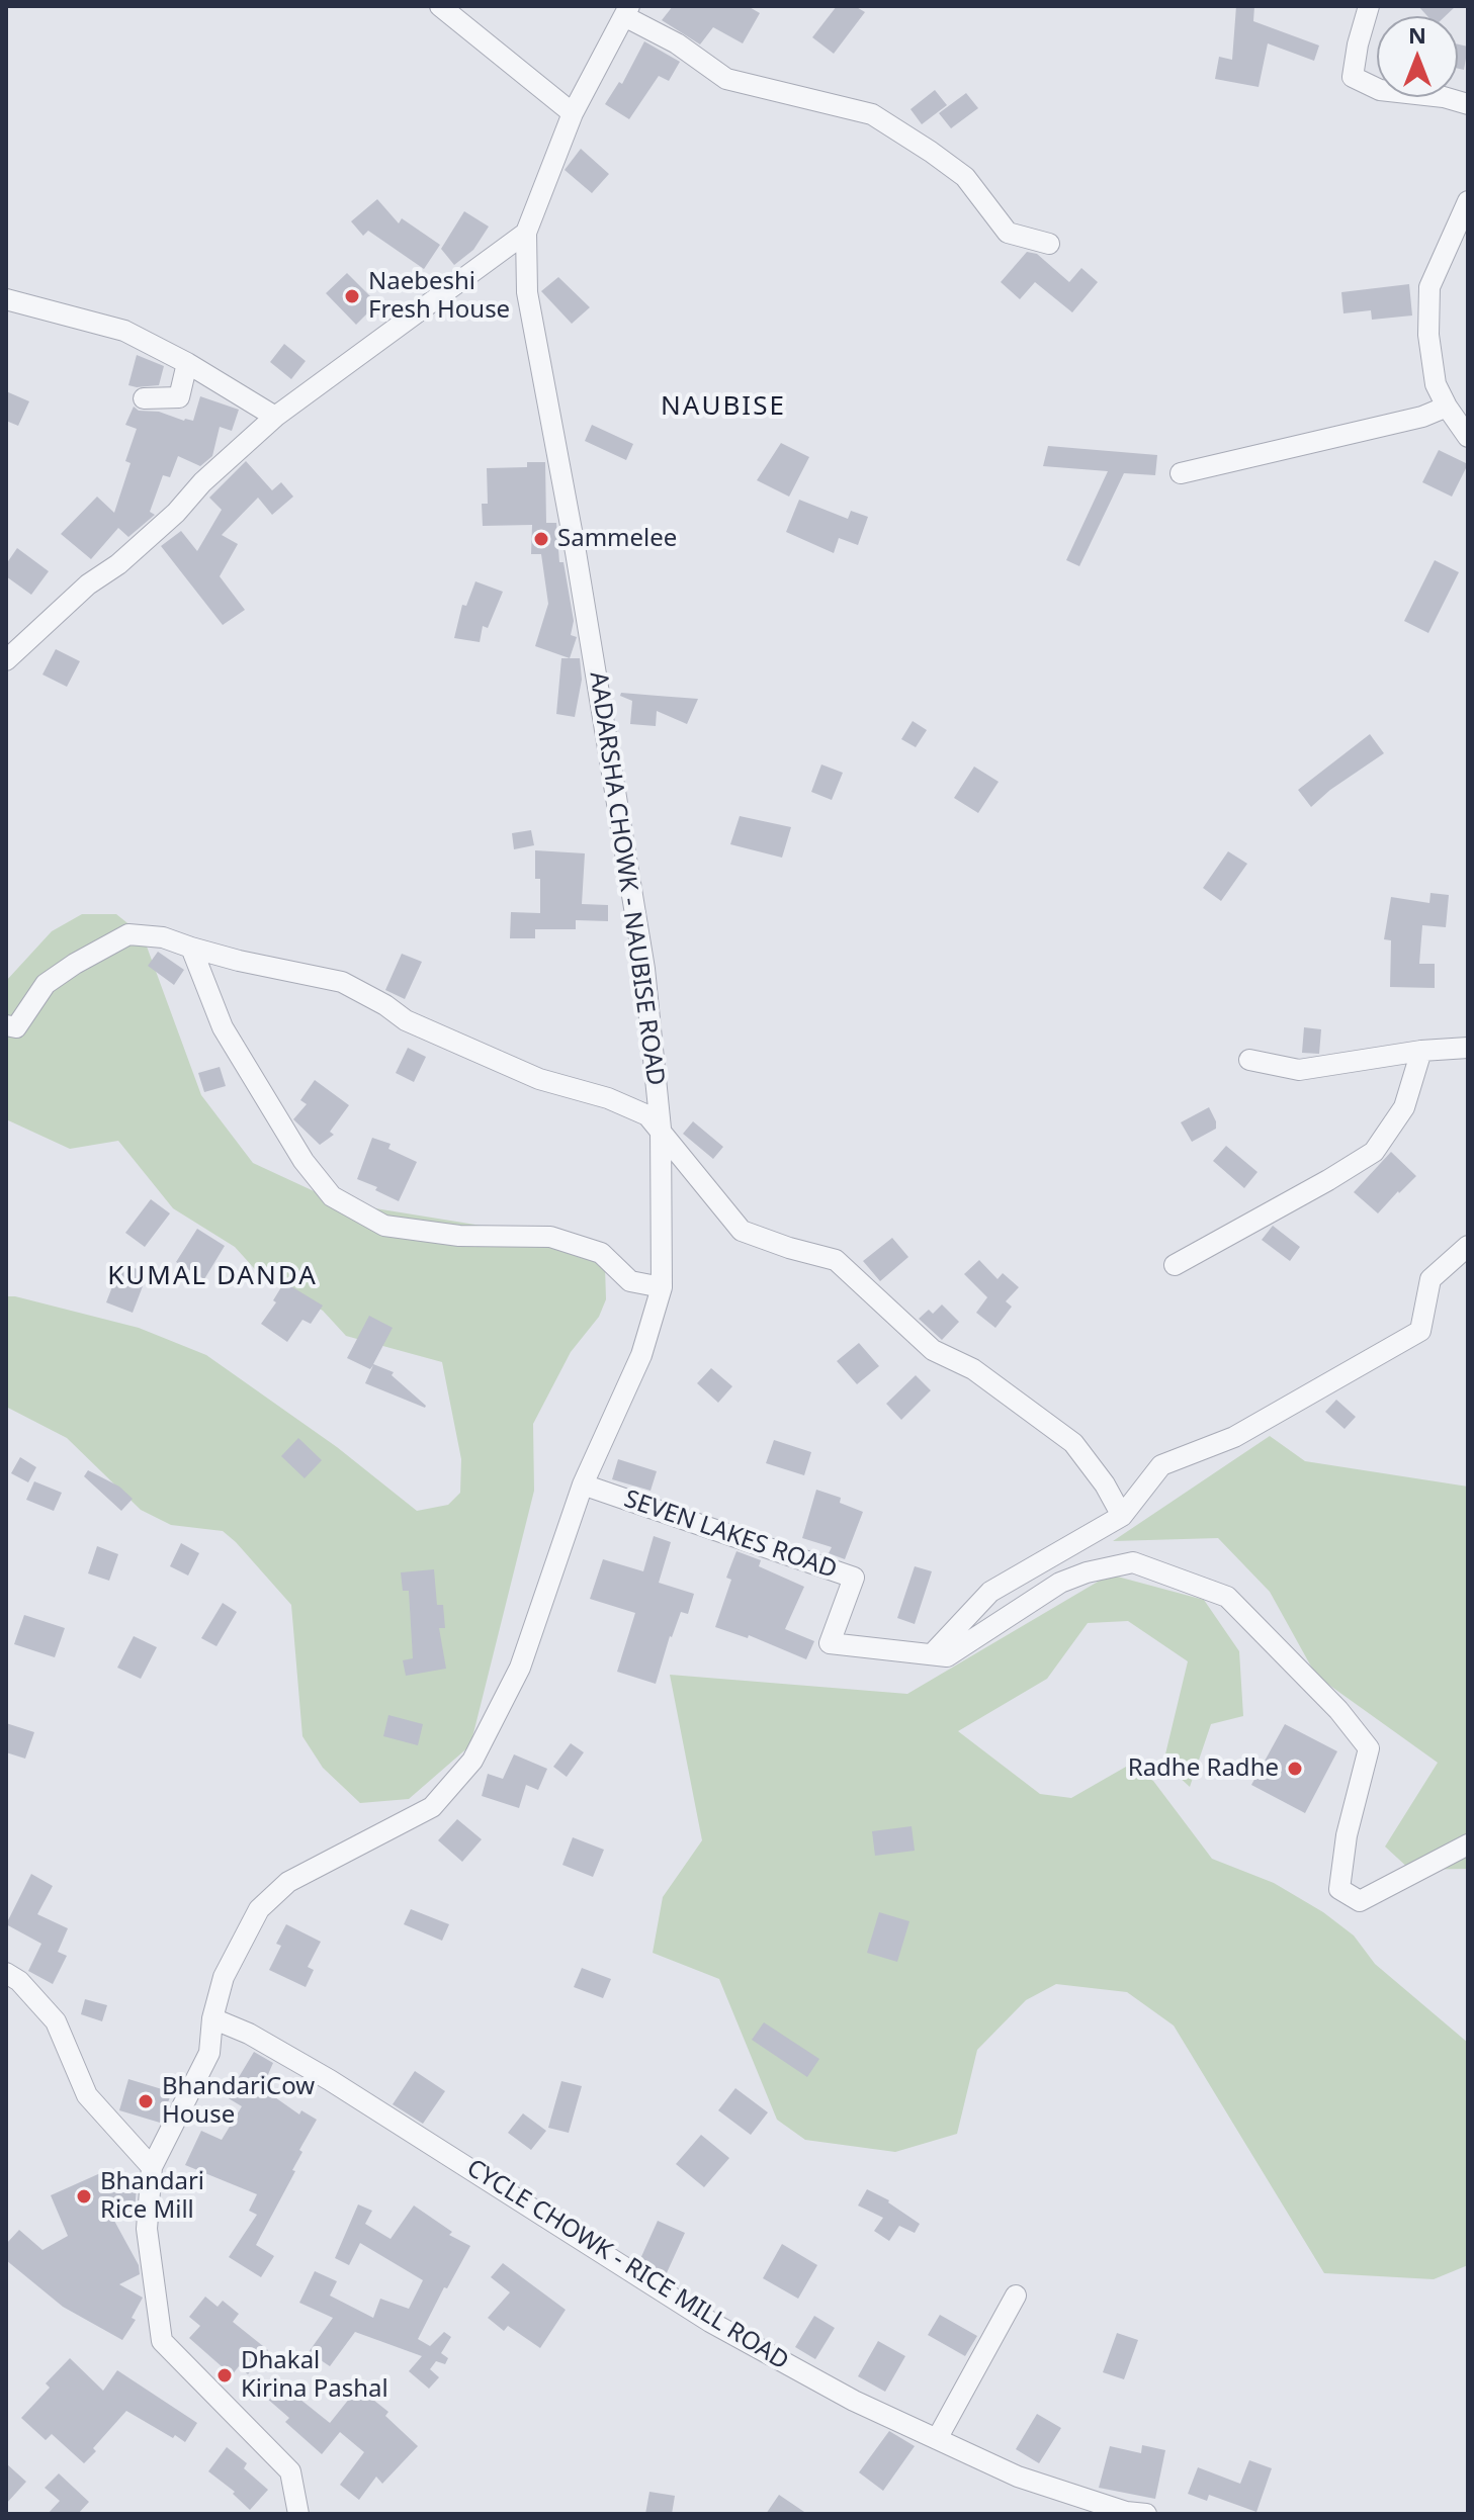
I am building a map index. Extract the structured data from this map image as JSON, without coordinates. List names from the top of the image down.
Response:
{
  "streets": {
    "street": ["AADARSHA CHOWK - NAUBISE ROAD", "SEVEN LAKES ROAD", "CYCLE CHOWK - RICE MILL ROAD"]
  },
  "crossings": [
    ["AADARSHA CHOWK - NAUBISE ROAD", "SEVEN LAKES ROAD"],
    ["AADARSHA CHOWK - NAUBISE ROAD", "CYCLE CHOWK - RICE MILL ROAD"]
  ],
  "districts": ["NAUBISE", "KUMAL DANDA"],
  "places": [
    "Naebeshi Fresh House",
    "Sammelee",
    "Radhe Radhe",
    "BhandariCow House",
    "Bhandari Rice Mill",
    "Dhakal Kirina Pashal"
  ],
  "north": "top"
}
